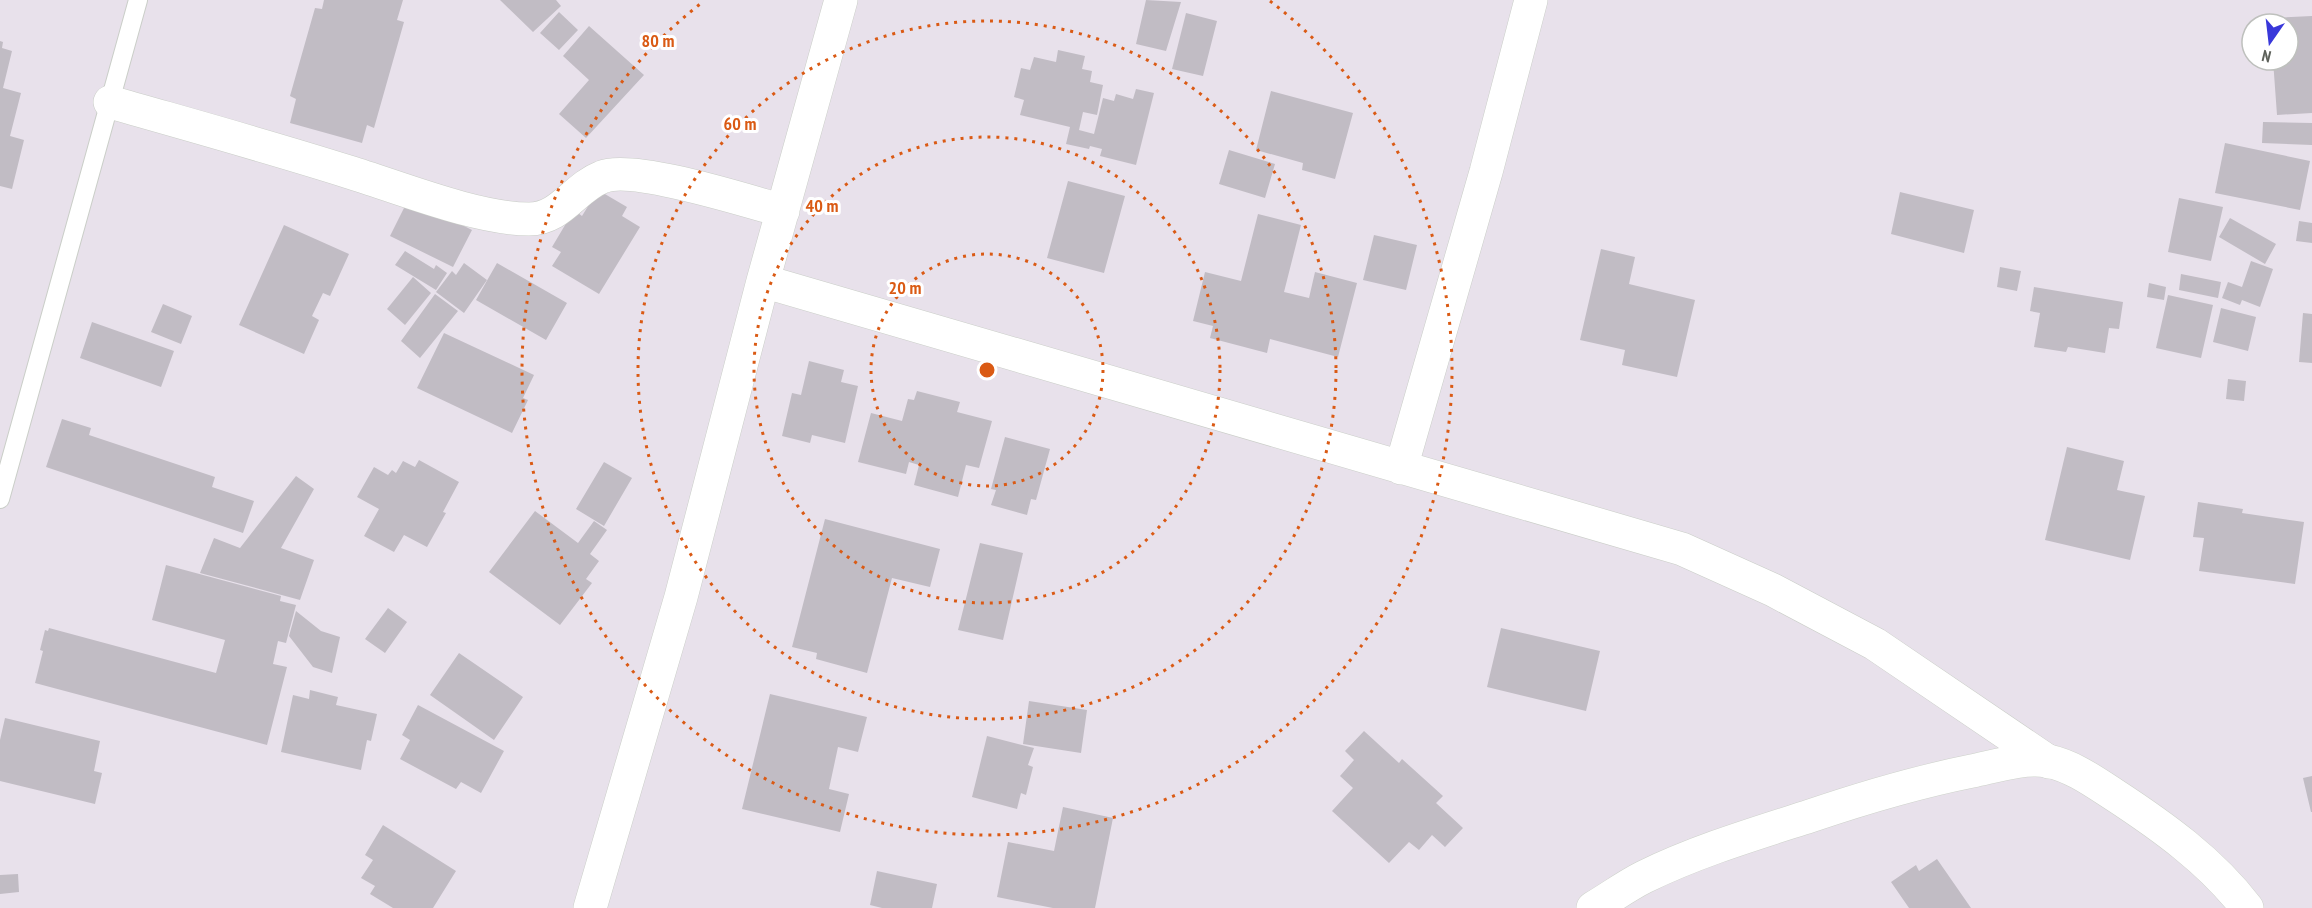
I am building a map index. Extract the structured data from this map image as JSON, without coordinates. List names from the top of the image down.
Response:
{
  "north": "bottom",
  "rings": [
    "80 m",
    "60 m",
    "40 m",
    "20 m"
  ]
}
